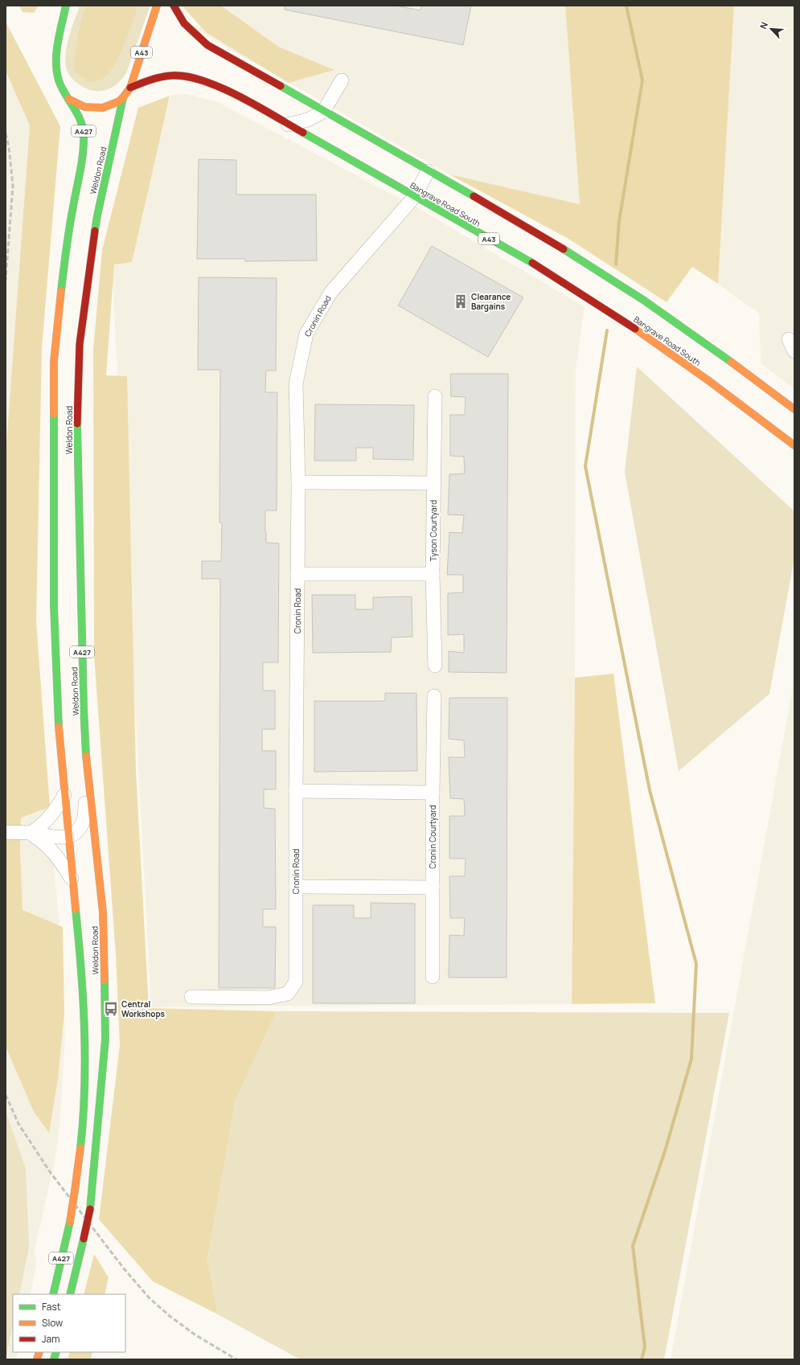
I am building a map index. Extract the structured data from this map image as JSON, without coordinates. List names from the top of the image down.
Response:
{
  "streets": {
    "highway": [
      "A43",
      "A427",
      "Weldon Road",
      "Bangrave Road South"
    ],
    "street": ["Cronin Road", "Tyson Courtyard", "Cronin Courtyard"]
  },
  "crossings": [
    ["A43", "Weldon Road"],
    ["A43", "Bangrave Road South"],
    ["Bangrave Road South", "Cronin Road"]
  ],
  "places": {
    "building": ["Clearance Bargains"],
    "bus stop": ["Central Workshops"]
  },
  "legend": ["Fast", "Slow", "Jam"],
  "north": "top left"
}
